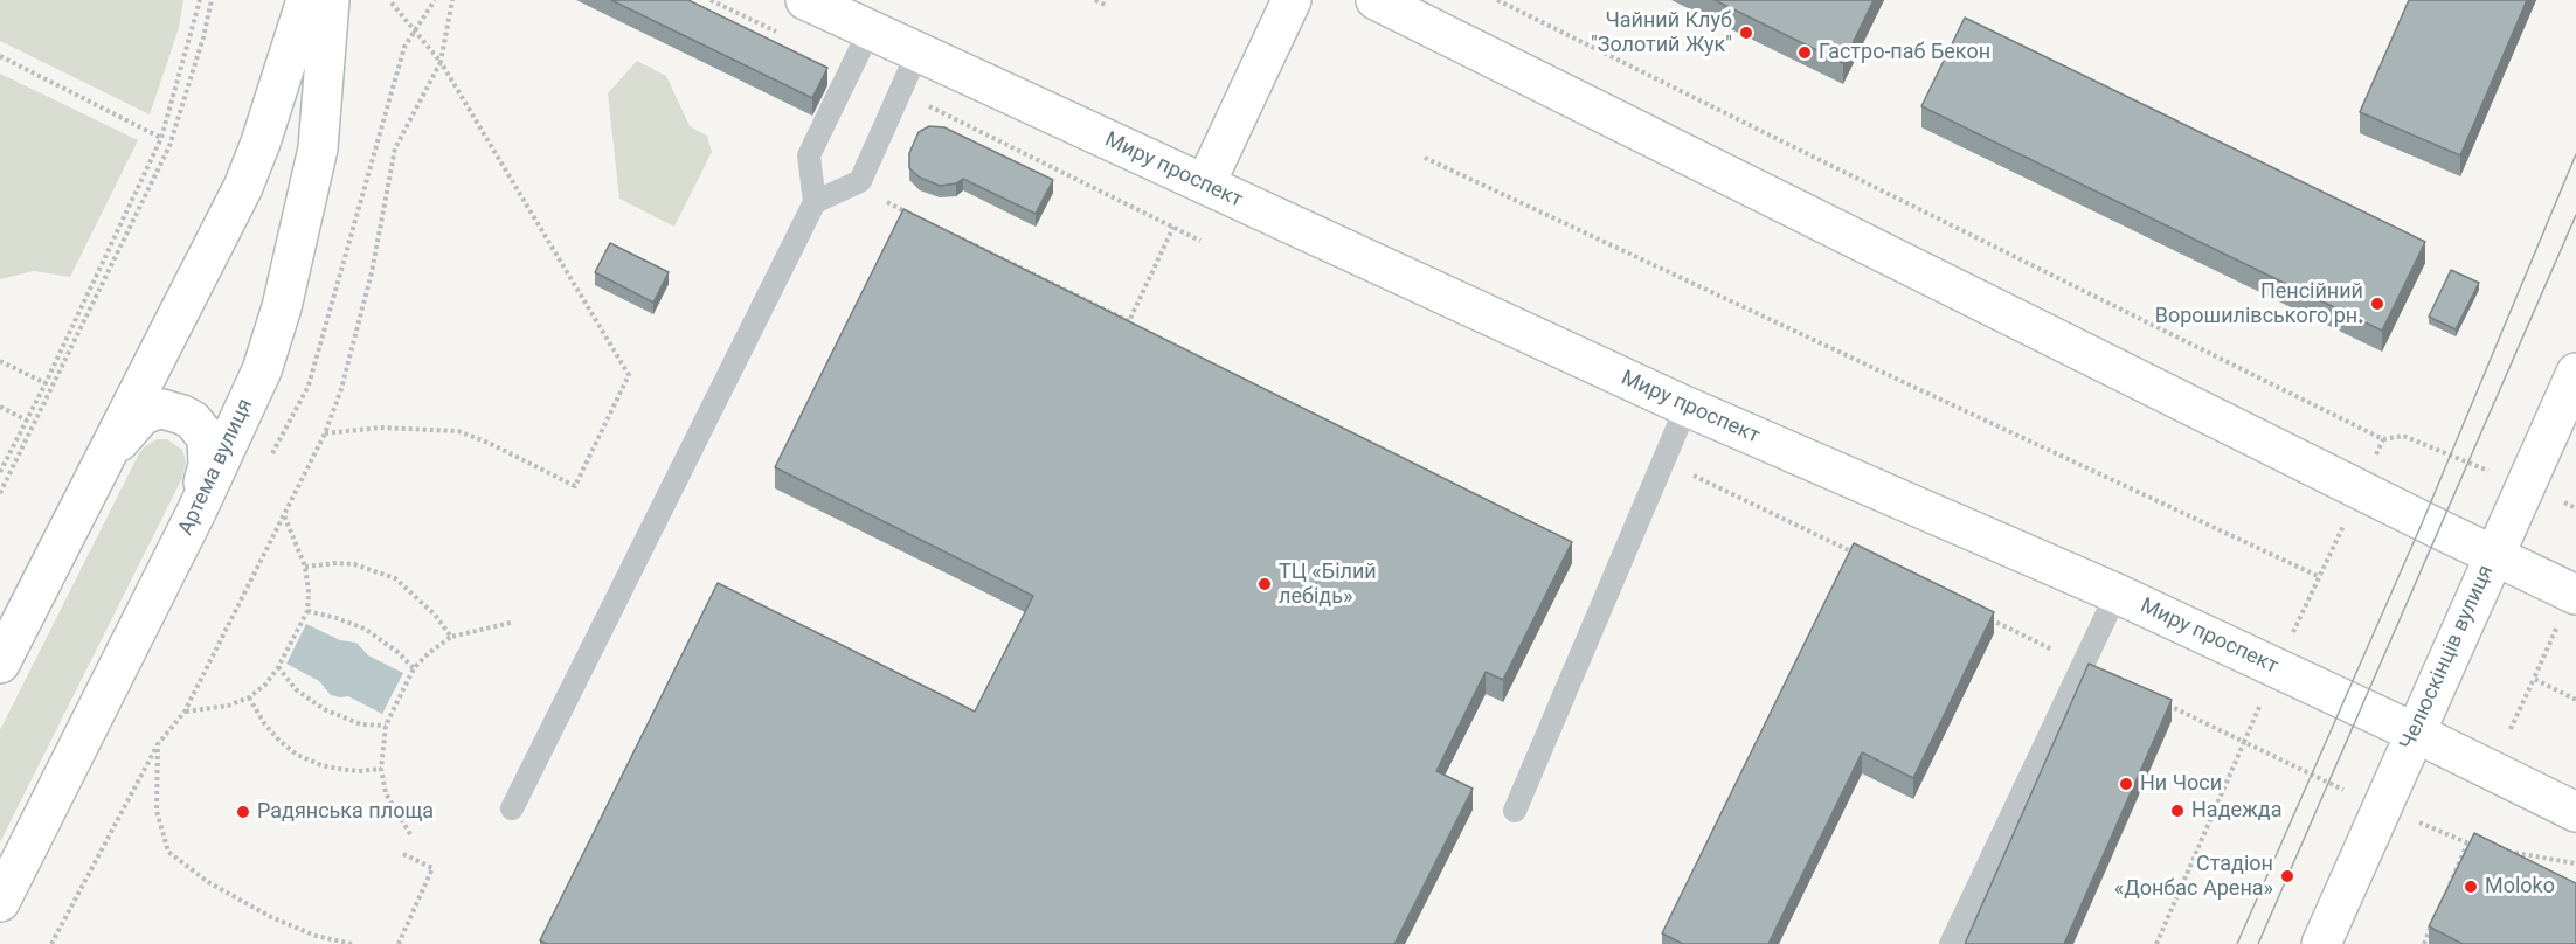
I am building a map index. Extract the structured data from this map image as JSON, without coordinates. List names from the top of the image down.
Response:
{
  "streets": {
    "main road": ["Миру проспект", "Артема вулиця", "Челюскінців вулиця"]
  },
  "crossings": [
    ["Миру проспект", "Челюскінців вулиця"]
  ],
  "places": [
    "Чайний Клуб \"Золотий Жук\"",
    "Гастро-паб Бекон",
    "Пенсійний Ворошилівського рн.",
    "ТЦ «Білий лебідь»",
    "Ни Чоси",
    "Надежда",
    "Радянська площа",
    "Стадіон «Донбас Арена»",
    "Moloko"
  ]
}
